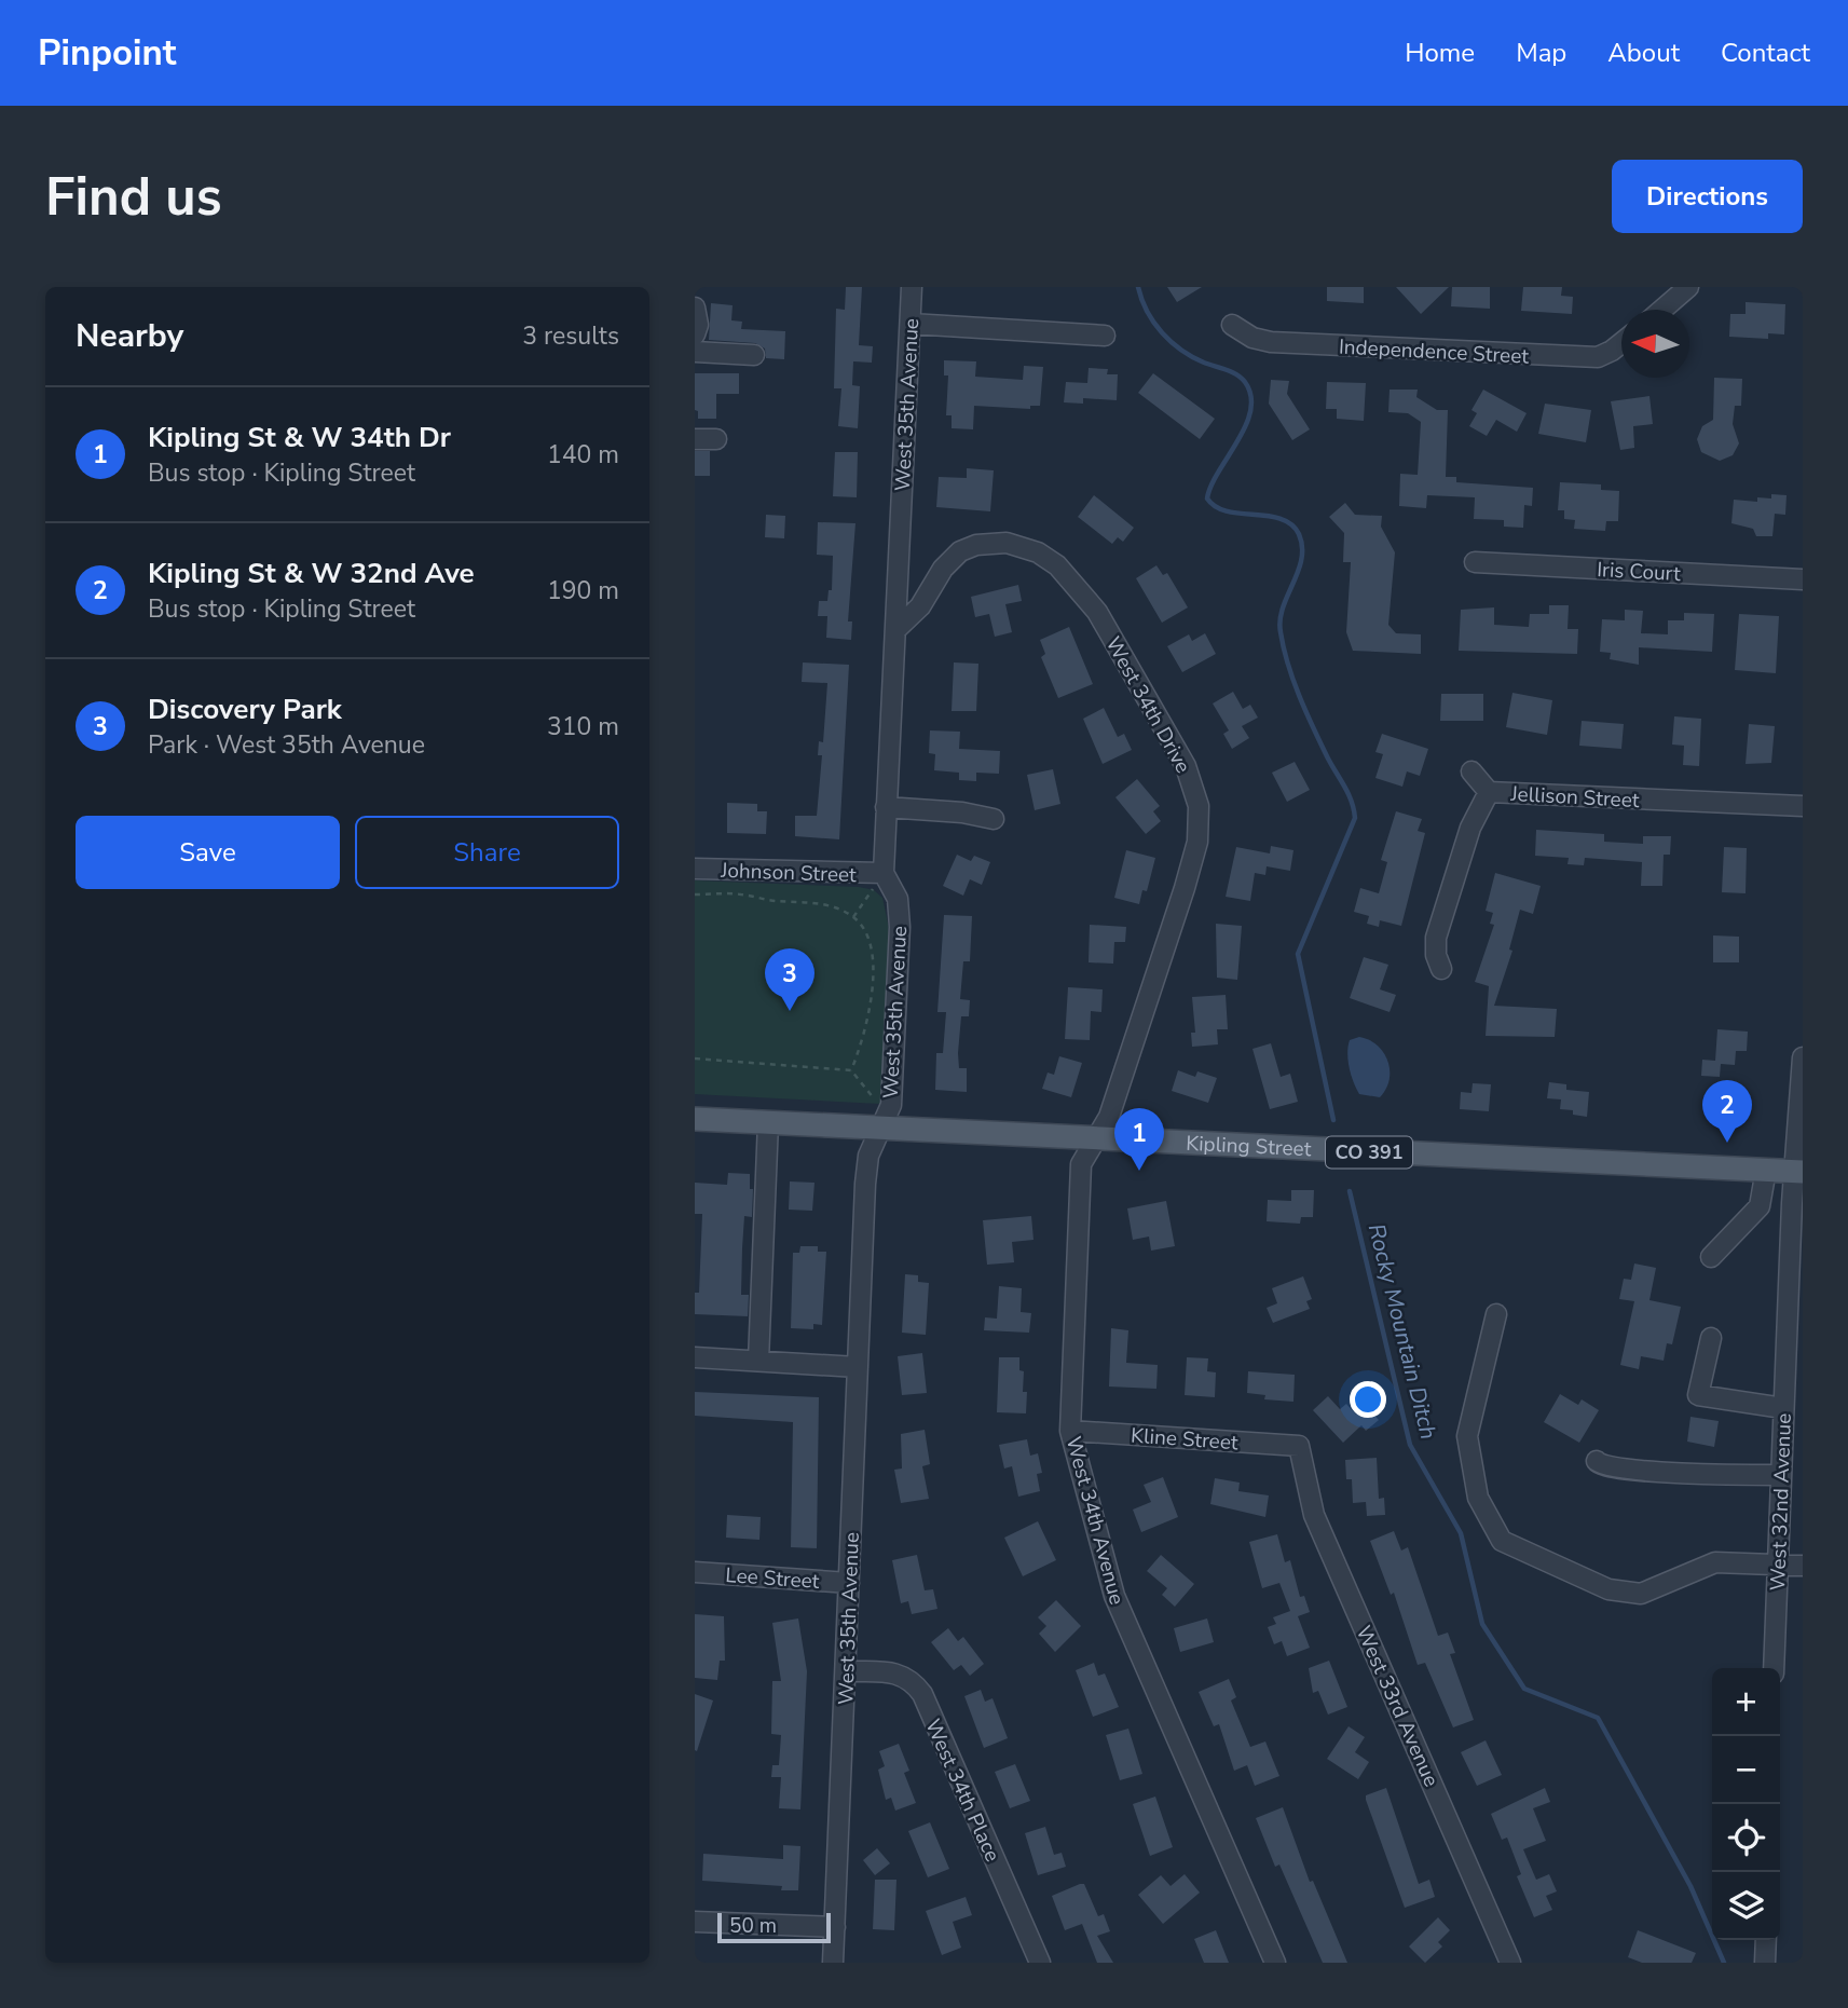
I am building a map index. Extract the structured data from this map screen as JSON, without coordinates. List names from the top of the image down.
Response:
{
  "streets": {
    "main road": ["Kipling Street", "CO 391"],
    "street": [
      "Independence Street",
      "West 35th Avenue",
      "Iris Court",
      "West 34th Drive",
      "Jellison Street",
      "Johnson Street",
      "Kline Street",
      "West 32nd Avenue",
      "West 34th Avenue",
      "Lee Street",
      "West 33rd Avenue",
      "West 34th Place"
    ]
  },
  "crossings": [
    ["West 35th Avenue", "West 34th Drive"],
    ["West 35th Avenue", "Johnson Street"],
    ["West 35th Avenue", "Kipling Street"],
    ["West 35th Avenue", "Lee Street"],
    ["West 35th Avenue", "West 34th Place"],
    ["West 34th Drive", "Kipling Street"],
    ["West 34th Drive", "West 34th Avenue"],
    ["Kipling Street", "West 32nd Avenue"],
    ["Kipling Street", "West 34th Avenue"],
    ["Kline Street", "West 34th Avenue"],
    ["Kline Street", "West 33rd Avenue"]
  ],
  "water": ["Rocky Mountain Ditch"],
  "scale_bar": "50 m",
  "north": "left",
  "page": {
    "header": "Pinpoint",
    "nav": [
      "Home",
      "Map",
      "About",
      "Contact"
    ],
    "buttons": [
      "Directions",
      ["Save", "Share"]
    ],
    "title": "Find us",
    "heading": ["Nearby", "3 results"],
    "list": [
      {
        "mark": "1",
        "name": "Kipling St & W 34th Dr",
        "note": "Bus stop · Kipling Street",
        "value": "140 m"
      },
      {
        "mark": "2",
        "name": "Kipling St & W 32nd Ave",
        "note": "Bus stop · Kipling Street",
        "value": "190 m"
      },
      {
        "mark": "3",
        "name": "Discovery Park",
        "note": "Park · West 35th Avenue",
        "value": "310 m"
      }
    ],
    "pins": ["3", "2", "1"],
    "map_buttons": ["+", "−"],
    "scale": "50 m"
  }
}
